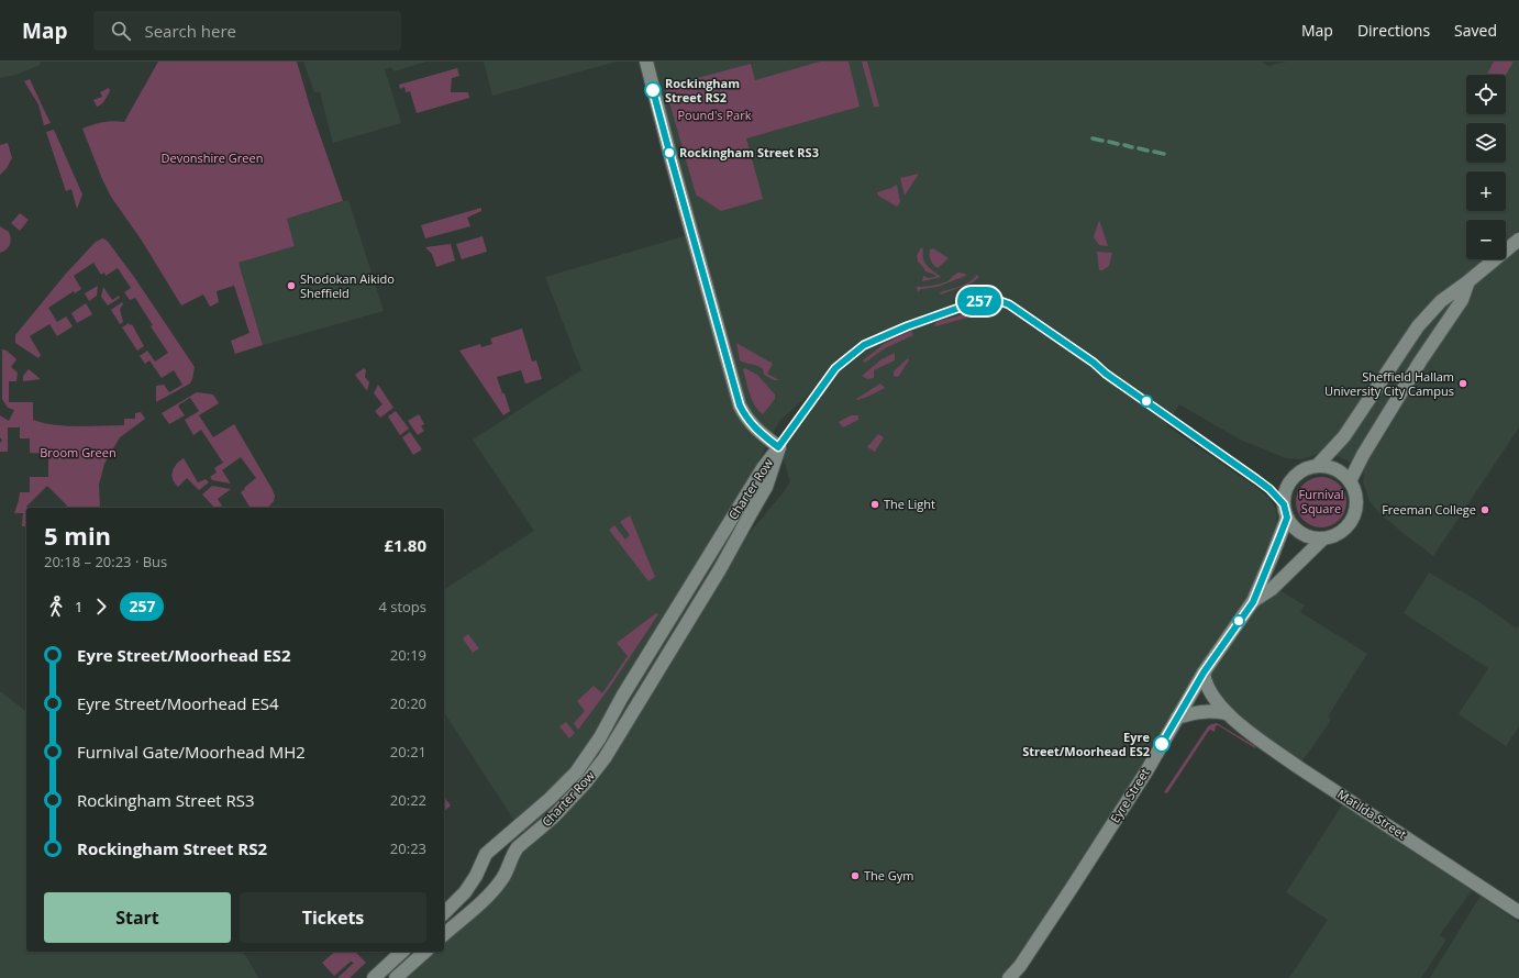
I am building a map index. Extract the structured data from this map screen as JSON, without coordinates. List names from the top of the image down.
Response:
{
  "streets": {
    "street": ["Charter Row", "Eyre Street", "Matilda Street"]
  },
  "crossings": [
    ["Eyre Street", "Matilda Street"]
  ],
  "parks": [
    "Pound's Park",
    "Devonshire Green",
    "Broom Green",
    "Furnival Square"
  ],
  "places": [
    "Rockingham Street RS2",
    "Rockingham Street RS3",
    "Shodokan Aikido Sheffield",
    "Sheffield Hallam University City Campus",
    "The Light",
    "Freeman College",
    "Eyre Street/Moorhead ES2",
    "The Gym"
  ],
  "lines": ["bus line 257"],
  "page": {
    "header": "Map",
    "search": "Search here",
    "nav": ["Map", "Directions", "Saved"],
    "on_map": "257",
    "map_buttons": ["+", "−"],
    "heading": ["5 min", "20:18 – 20:23 · Bus", "£1.80"],
    "legs": ["1", "257", "4 stops"],
    "list": [
      {
        "name": "Eyre Street/Moorhead ES2",
        "value": "20:19"
      },
      {
        "name": "Eyre Street/Moorhead ES4",
        "value": "20:20"
      },
      {
        "name": "Furnival Gate/Moorhead MH2",
        "value": "20:21"
      },
      {
        "name": "Rockingham Street RS3",
        "value": "20:22"
      },
      {
        "name": "Rockingham Street RS2",
        "value": "20:23"
      }
    ],
    "buttons": ["Start", "Tickets"]
  }
}
